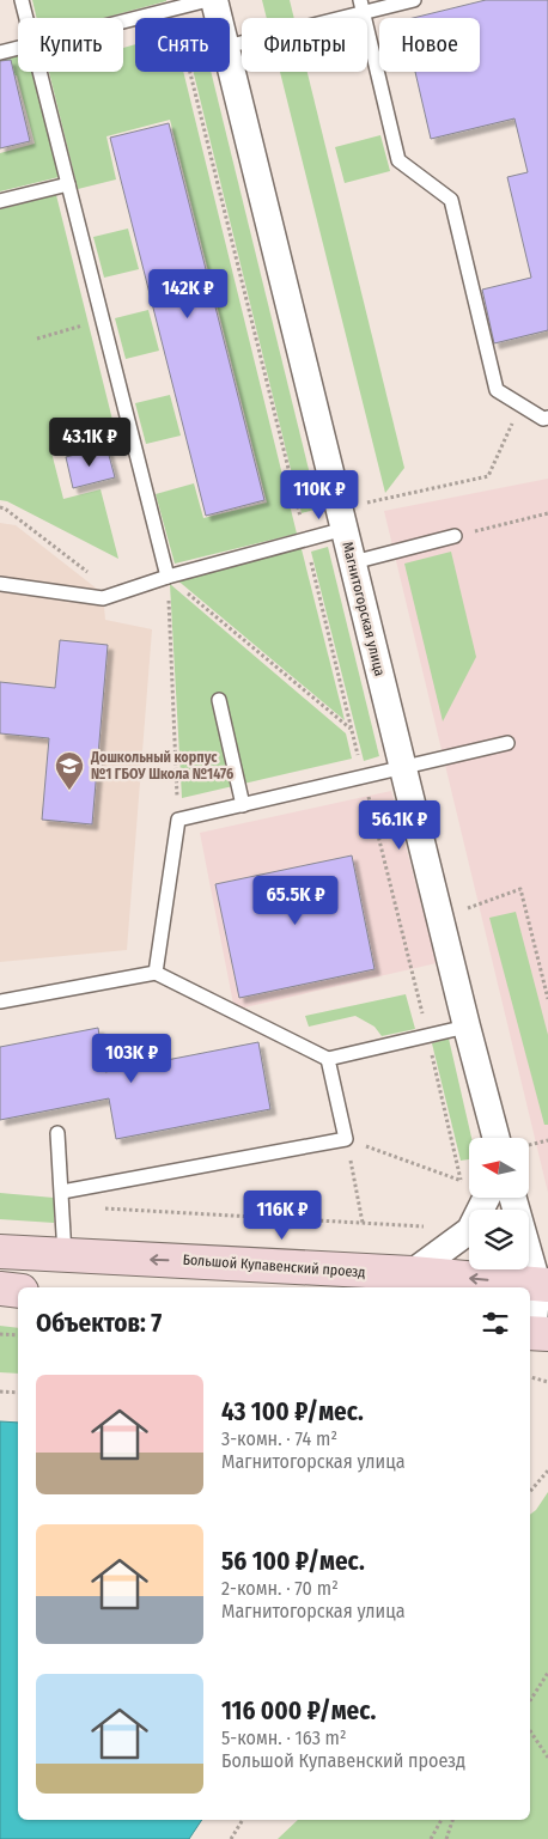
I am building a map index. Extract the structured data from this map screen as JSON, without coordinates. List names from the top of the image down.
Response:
{
  "streets": {
    "main road": ["Большой Купавенский проезд"],
    "street": ["Магнитогорская улица"]
  },
  "one_way": ["Большой Купавенский проезд"],
  "places": {
    "school or university": ["Дошкольный корпус №1 ГБОУ Школа №1476"]
  },
  "north": "left",
  "page": {
    "chip": [
      "Купить",
      "Снять",
      "Фильтры",
      "Новое"
    ],
    "price": [
      "142K ₽",
      "43.1K ₽",
      "110K ₽",
      "56.1K ₽",
      "65.5K ₽",
      "103K ₽",
      "116K ₽"
    ],
    "heading": "Объектов: 7",
    "list": [
      {
        "name": "43 100 ₽/мес.",
        "note": "3-комн. · 74 m² · Магнитогорская улица"
      },
      {
        "name": "56 100 ₽/мес.",
        "note": "2-комн. · 70 m² · Магнитогорская улица"
      },
      {
        "name": "116 000 ₽/мес.",
        "note": "5-комн. · 163 m² · Большой Купавенский проезд"
      }
    ]
  }
}
